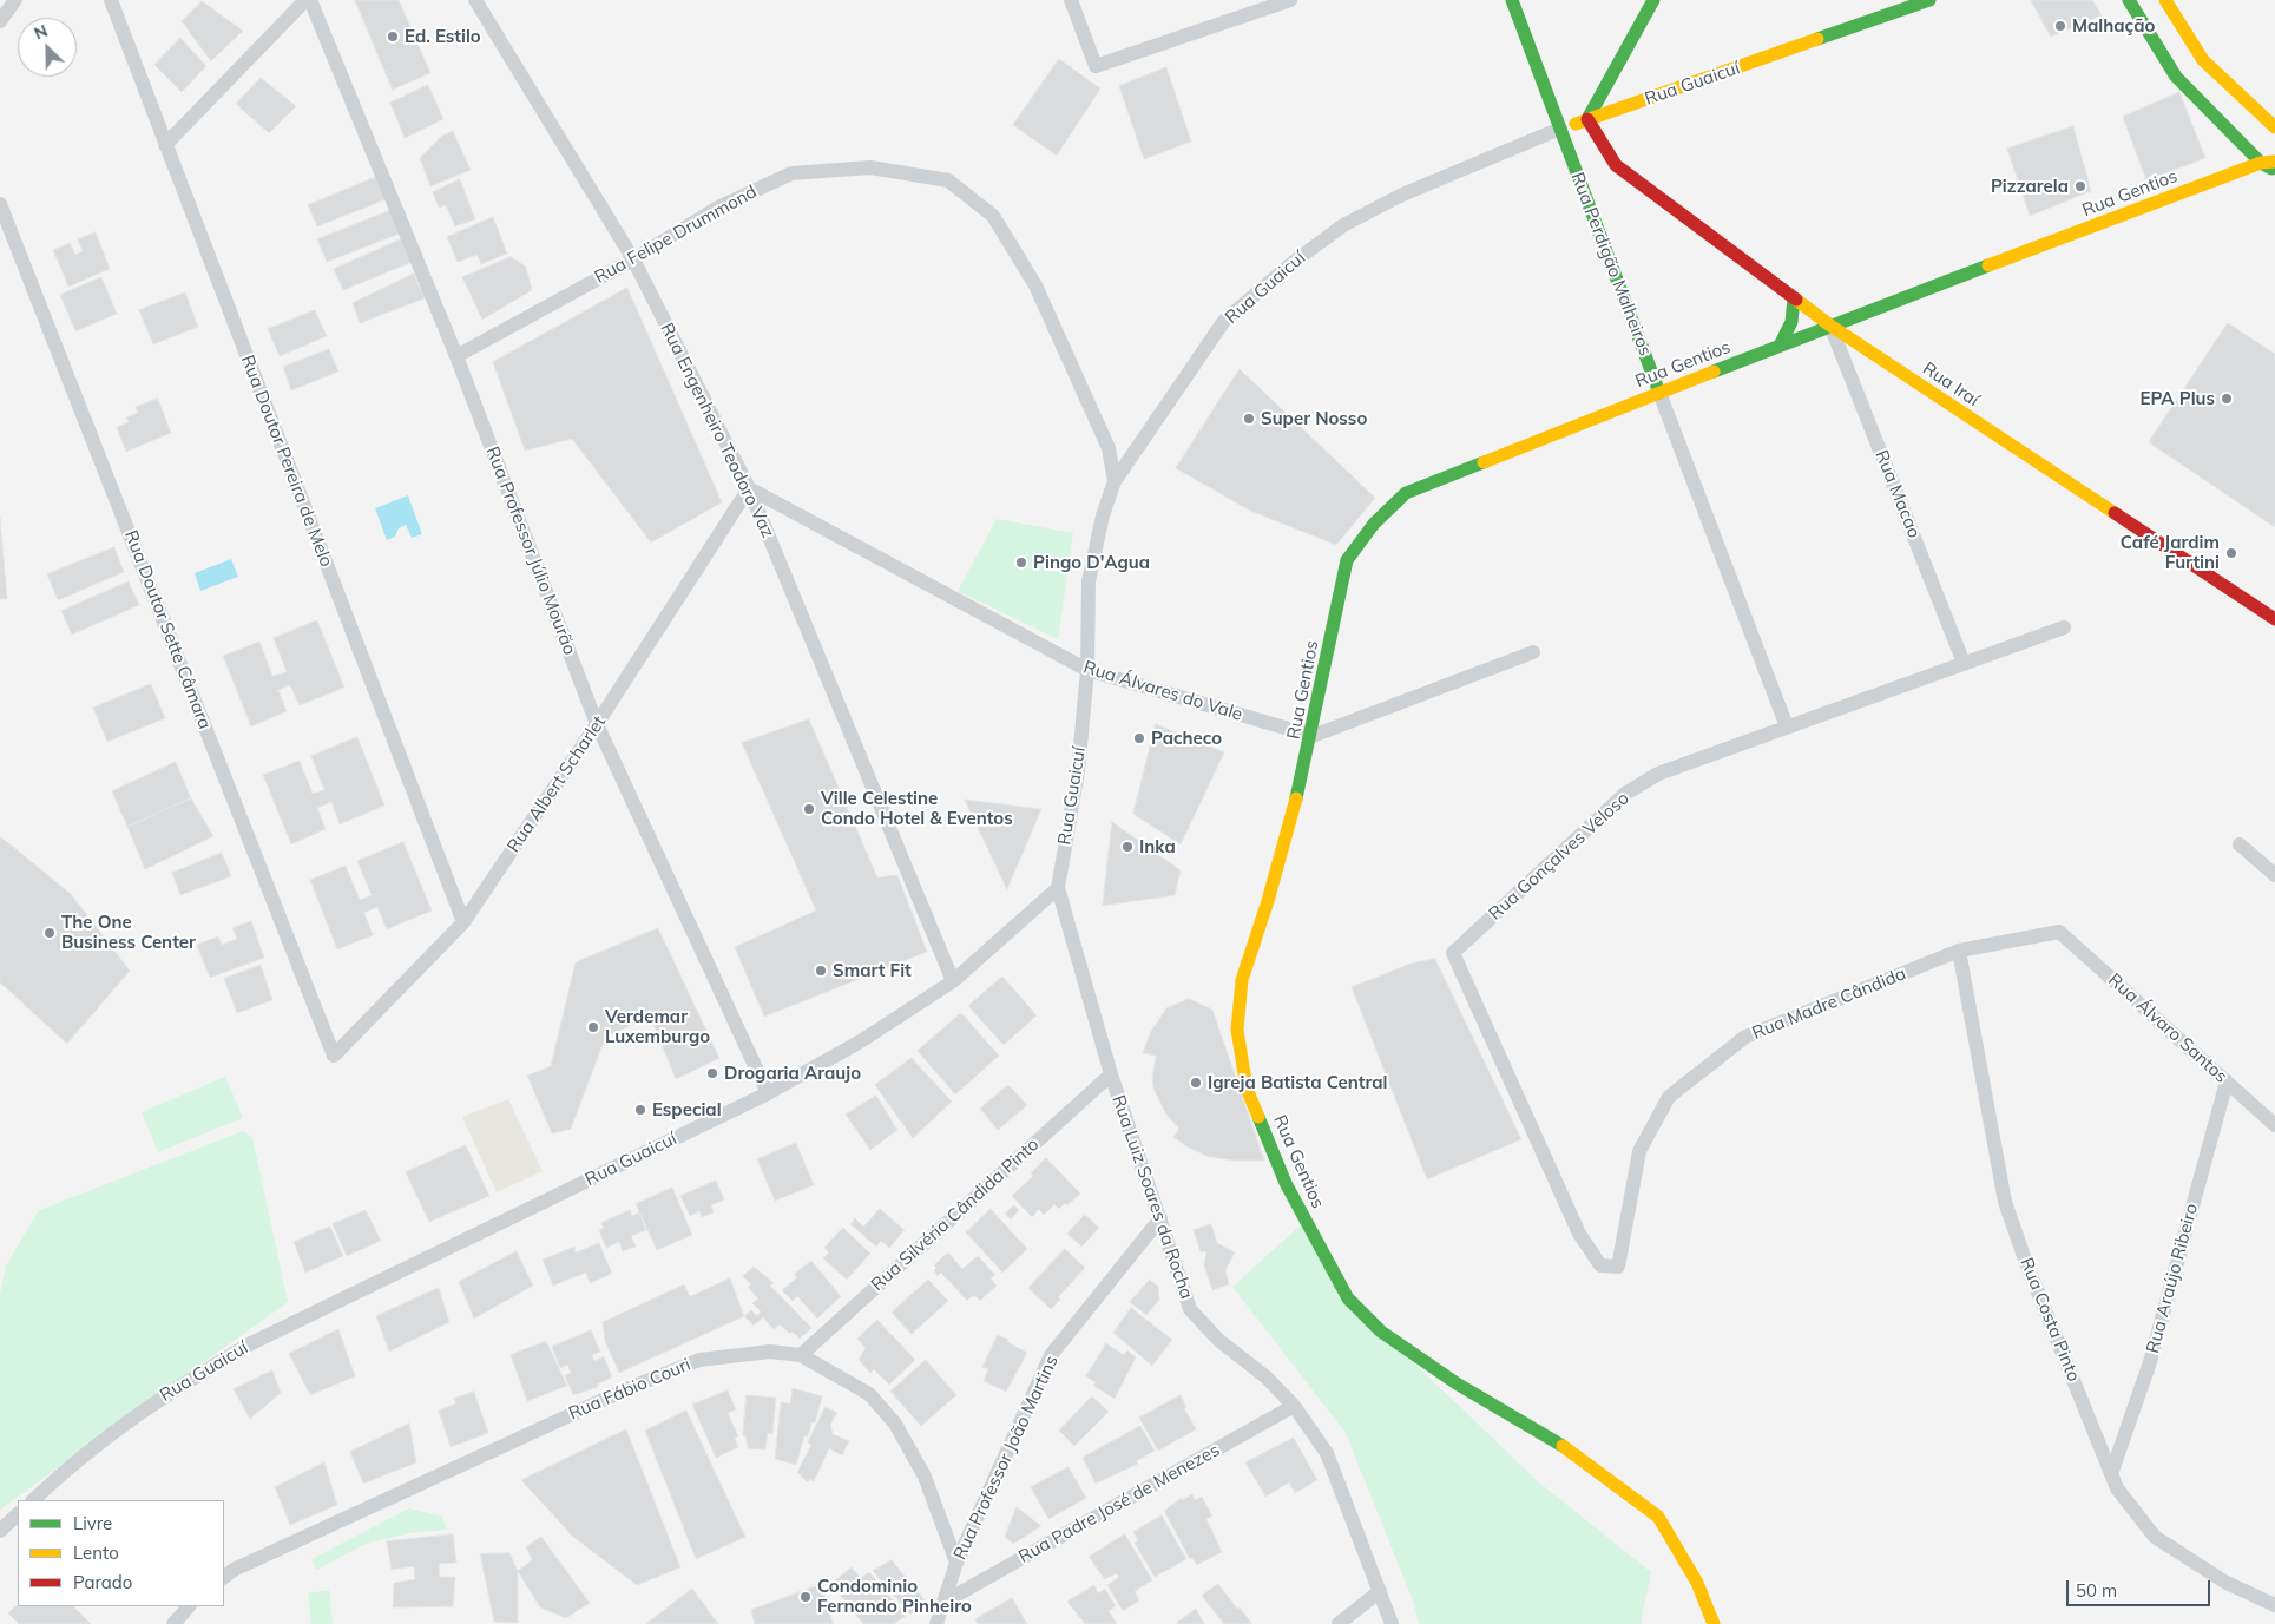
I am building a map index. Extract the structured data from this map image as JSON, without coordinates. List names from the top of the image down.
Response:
{
  "streets": {
    "street": [
      "Rua Guaicuí",
      "Rua Gentios",
      "Rua Felipe Drummond",
      "Rua Perdigão Malheiros",
      "Rua Iraí",
      "Rua Engenheiro Teodoro Vaz",
      "Rua Doutor Pereira de Melo",
      "Rua Macao",
      "Rua Professor Júlio Mourão",
      "Rua Doutor Sette Câmara",
      "Rua Álvares do Vale",
      "Rua Albert Scharlet",
      "Rua Gonçalves Veloso",
      "Rua Madre Cândida",
      "Rua Álvaro Santos",
      "Rua Luiz Soares da Rocha",
      "Rua Silvéria Cândida Pinto",
      "Rua Araújo Ribeiro",
      "Rua Costa Pinto",
      "Rua Fábio Couri",
      "Rua Professor João Martins",
      "Rua Padre José de Menezes"
    ]
  },
  "crossings": [
    ["Rua Guaicuí", "Rua Felipe Drummond"],
    ["Rua Guaicuí", "Rua Perdigão Malheiros"],
    ["Rua Guaicuí", "Rua Iraí"],
    ["Rua Guaicuí", "Rua Engenheiro Teodoro Vaz"],
    ["Rua Guaicuí", "Rua Professor Júlio Mourão"],
    ["Rua Guaicuí", "Rua Álvares do Vale"],
    ["Rua Guaicuí", "Rua Luiz Soares da Rocha"],
    ["Rua Gentios", "Rua Perdigão Malheiros"],
    ["Rua Gentios", "Rua Iraí"],
    ["Rua Gentios", "Rua Macao"],
    ["Rua Gentios", "Rua Álvares do Vale"],
    ["Rua Felipe Drummond", "Rua Engenheiro Teodoro Vaz"],
    ["Rua Felipe Drummond", "Rua Professor Júlio Mourão"],
    ["Rua Perdigão Malheiros", "Rua Gonçalves Veloso"],
    ["Rua Iraí", "Rua Macao"],
    ["Rua Engenheiro Teodoro Vaz", "Rua Álvares do Vale"],
    ["Rua Engenheiro Teodoro Vaz", "Rua Albert Scharlet"],
    ["Rua Doutor Pereira de Melo", "Rua Albert Scharlet"],
    ["Rua Macao", "Rua Gonçalves Veloso"],
    ["Rua Professor Júlio Mourão", "Rua Albert Scharlet"],
    ["Rua Doutor Sette Câmara", "Rua Albert Scharlet"],
    ["Rua Álvares do Vale", "Rua Albert Scharlet"],
    ["Rua Gonçalves Veloso", "Rua Madre Cândida"],
    ["Rua Madre Cândida", "Rua Álvaro Santos"],
    ["Rua Madre Cândida", "Rua Costa Pinto"],
    ["Rua Álvaro Santos", "Rua Araújo Ribeiro"],
    ["Rua Luiz Soares da Rocha", "Rua Silvéria Cândida Pinto"],
    ["Rua Luiz Soares da Rocha", "Rua Professor João Martins"],
    ["Rua Luiz Soares da Rocha", "Rua Padre José de Menezes"],
    ["Rua Silvéria Cândida Pinto", "Rua Fábio Couri"],
    ["Rua Araújo Ribeiro", "Rua Costa Pinto"],
    ["Rua Fábio Couri", "Rua Professor João Martins"],
    ["Rua Professor João Martins", "Rua Padre José de Menezes"]
  ],
  "places": [
    "Malhação",
    "Ed. Estilo",
    "Pizzarela",
    "EPA Plus",
    "Super Nosso",
    "Café Jardim Furtini",
    "Pingo D'Agua",
    "Pacheco",
    "Ville Celestine Condo Hotel & Eventos",
    "Inka",
    "The One Business Center",
    "Smart Fit",
    "Verdemar Luxemburgo",
    "Drogaria Araujo",
    "Igreja Batista Central",
    "Especial",
    "Condominio Fernando Pinheiro"
  ],
  "legend": ["Livre", "Lento", "Parado"],
  "scale_bar": "50 m",
  "north": "top left"
}
